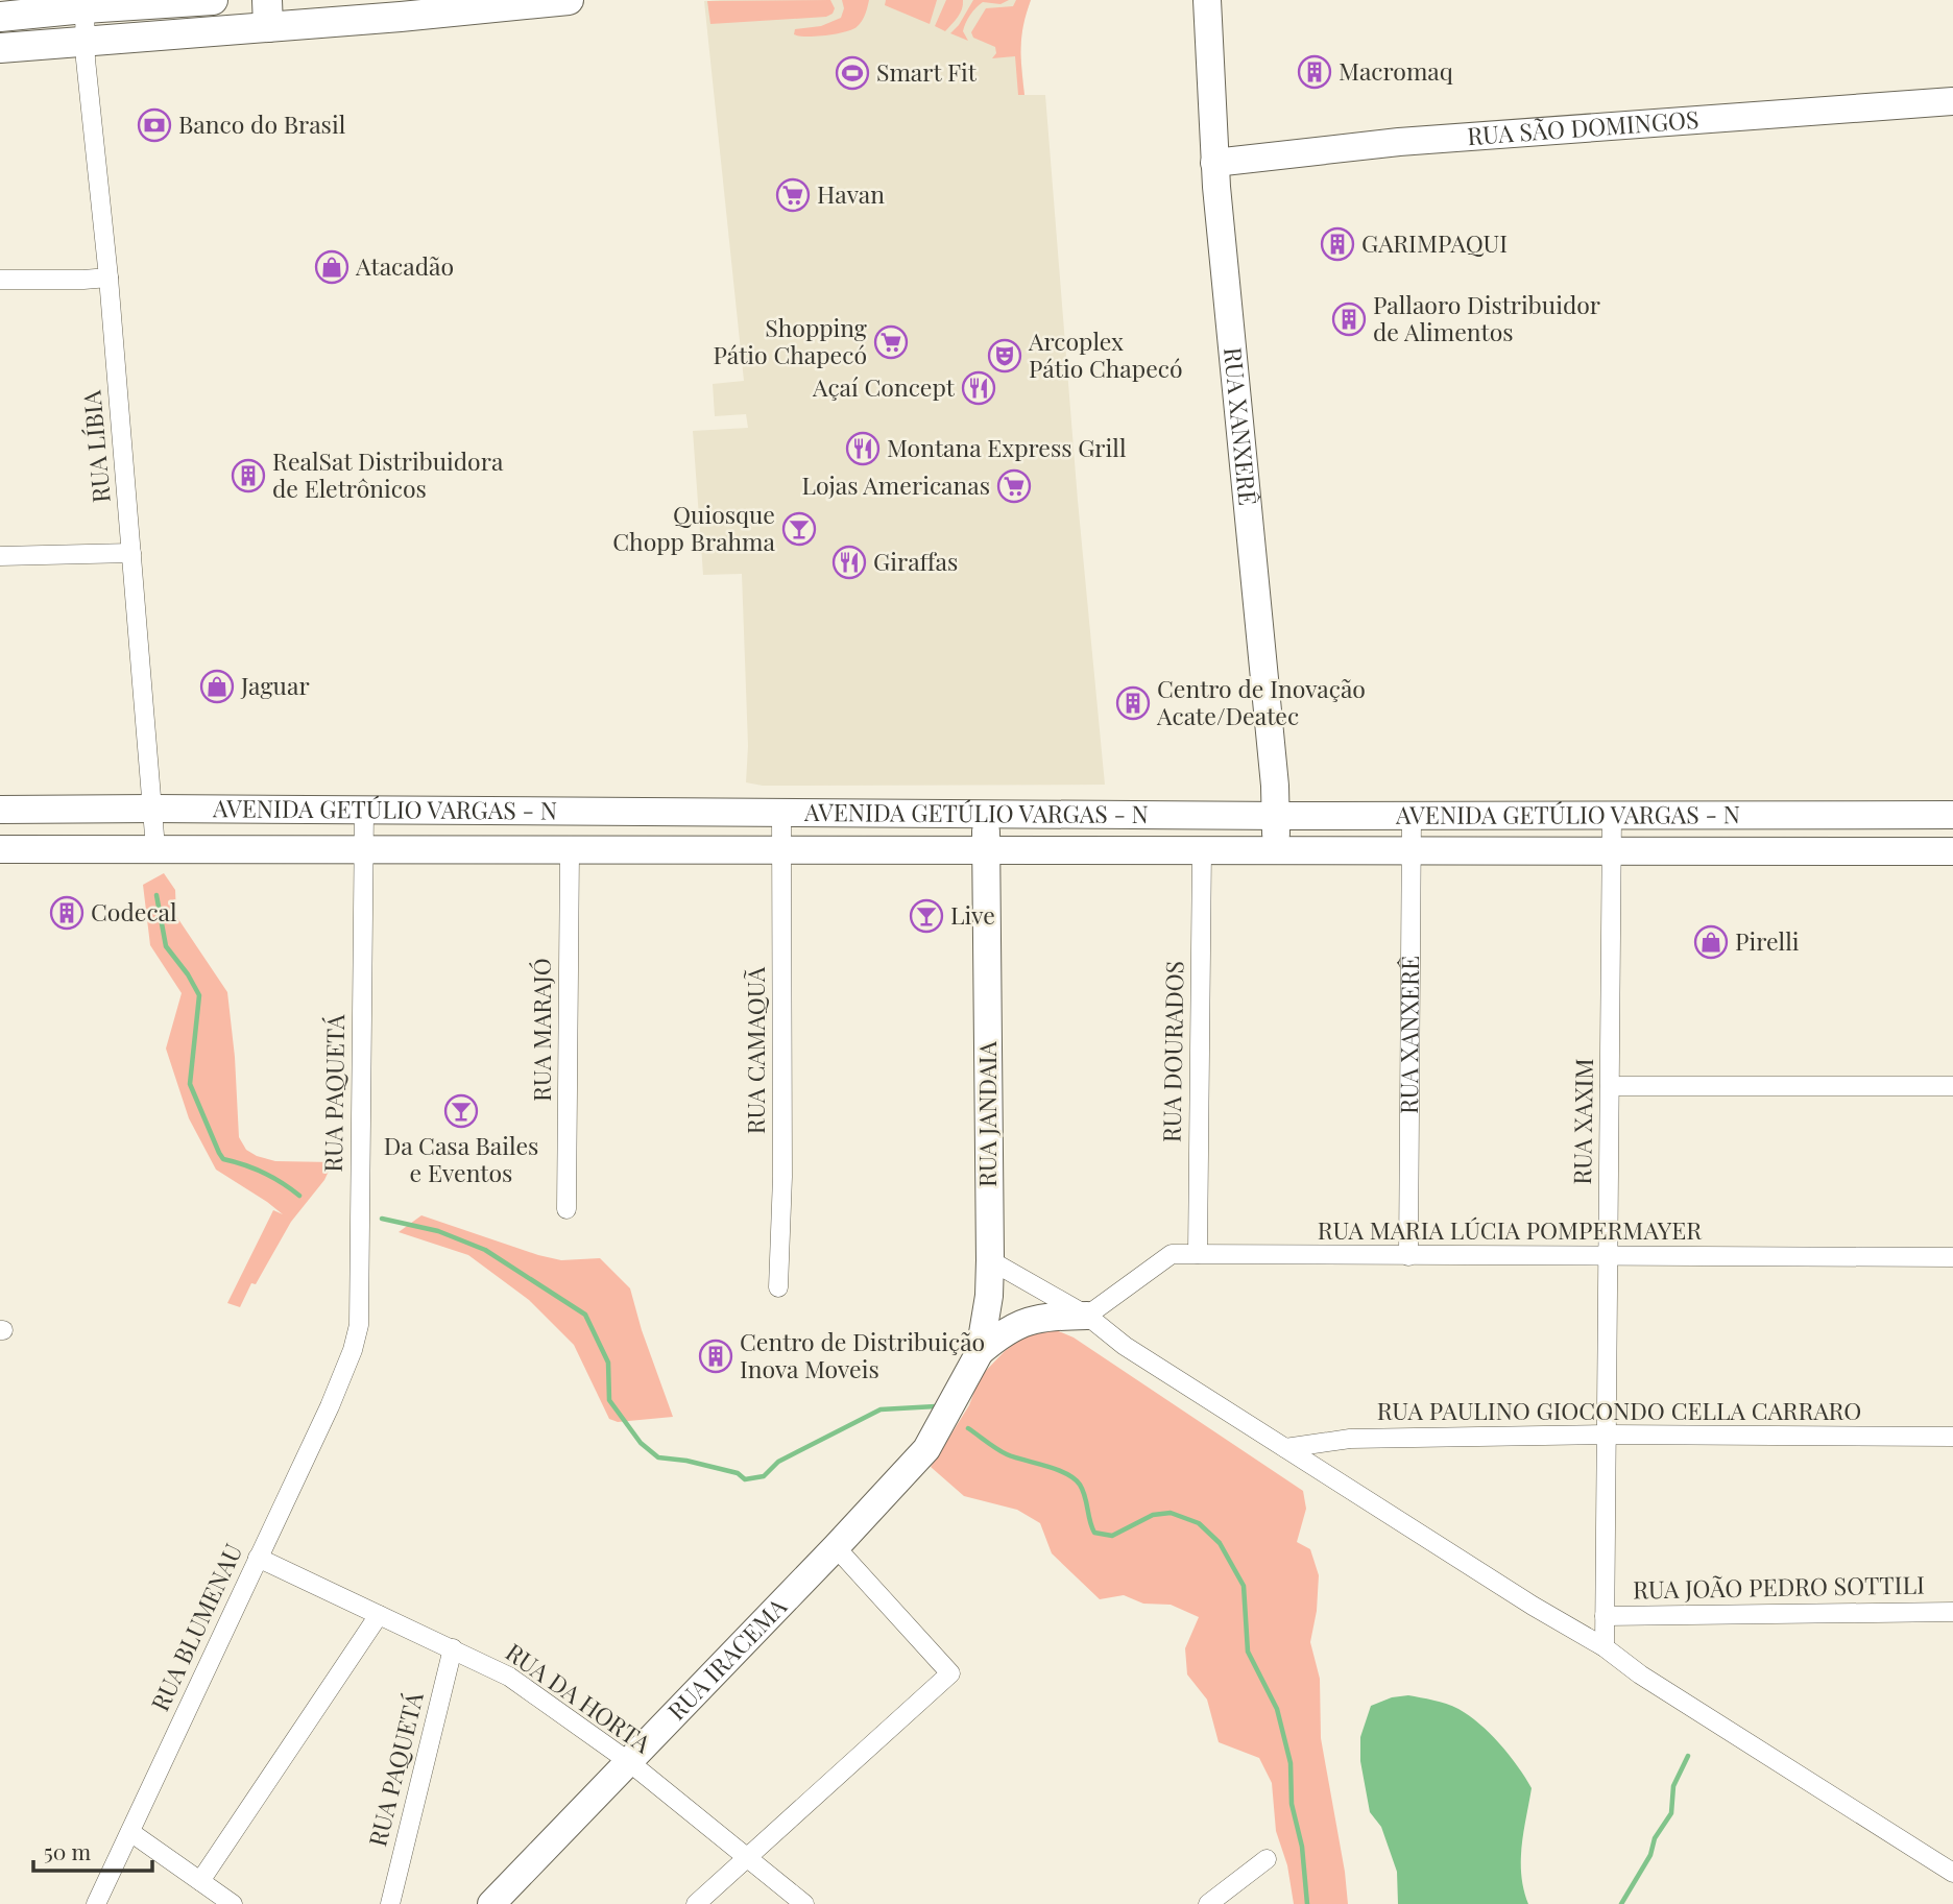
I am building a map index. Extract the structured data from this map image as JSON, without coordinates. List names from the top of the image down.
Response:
{
  "streets": {
    "street": [
      "RUA SÃO DOMINGOS",
      "RUA XANXERÊ",
      "RUA LÍBIA",
      "AVENIDA GETÚLIO VARGAS - N",
      "RUA MARAJÓ",
      "RUA CAMAQUÃ",
      "RUA DOURADOS",
      "RUA PAQUETÁ",
      "RUA JANDAIA",
      "RUA XAXIM",
      "RUA MARIA LÚCIA POMPERMAYER",
      "RUA PAULINO GIOCONDO CELLA CARRARO",
      "RUA JOÃO PEDRO SOTTILI",
      "RUA BLUMENAU",
      "RUA IRACEMA",
      "RUA DA HORTA"
    ]
  },
  "crossings": [
    ["RUA SÃO DOMINGOS", "RUA XANXERÊ"],
    ["RUA XANXERÊ", "AVENIDA GETÚLIO VARGAS - N"],
    ["RUA XANXERÊ", "RUA MARIA LÚCIA POMPERMAYER"],
    ["RUA LÍBIA", "AVENIDA GETÚLIO VARGAS - N"],
    ["AVENIDA GETÚLIO VARGAS - N", "RUA MARAJÓ"],
    ["AVENIDA GETÚLIO VARGAS - N", "RUA CAMAQUÃ"],
    ["AVENIDA GETÚLIO VARGAS - N", "RUA DOURADOS"],
    ["AVENIDA GETÚLIO VARGAS - N", "RUA PAQUETÁ"],
    ["AVENIDA GETÚLIO VARGAS - N", "RUA JANDAIA"],
    ["AVENIDA GETÚLIO VARGAS - N", "RUA XAXIM"],
    ["RUA DOURADOS", "RUA MARIA LÚCIA POMPERMAYER"],
    ["RUA PAQUETÁ", "RUA BLUMENAU"],
    ["RUA PAQUETÁ", "RUA DA HORTA"],
    ["RUA JANDAIA", "RUA IRACEMA"],
    ["RUA XAXIM", "RUA MARIA LÚCIA POMPERMAYER"],
    ["RUA XAXIM", "RUA PAULINO GIOCONDO CELLA CARRARO"],
    ["RUA XAXIM", "RUA JOÃO PEDRO SOTTILI"],
    ["RUA BLUMENAU", "RUA DA HORTA"],
    ["RUA IRACEMA", "RUA DA HORTA"]
  ],
  "places": {
    "building": [
      "Macromaq",
      "GARIMPAQUI",
      "Pallaoro Distribuidor de Alimentos",
      "RealSat Distribuidora de Eletrônicos",
      "Centro de Inovação Acate/Deatec",
      "Codecal",
      "Centro de Distribuição Inova Moveis"
    ],
    "sports": ["Smart Fit"],
    "bank": ["Banco do Brasil"],
    "supermarket": ["Havan", "Shopping Pátio Chapecó", "Lojas Americanas"],
    "shop": ["Atacadão", "Jaguar", "Pirelli"],
    "theatre": ["Arcoplex Pátio Chapecó"],
    "restaurant": ["Açaí Concept", "Montana Express Grill", "Giraffas"],
    "bar": ["Quiosque Chopp Brahma", "Live", "Da Casa Bailes e Eventos"]
  },
  "scale_bar": "50 m"
}
